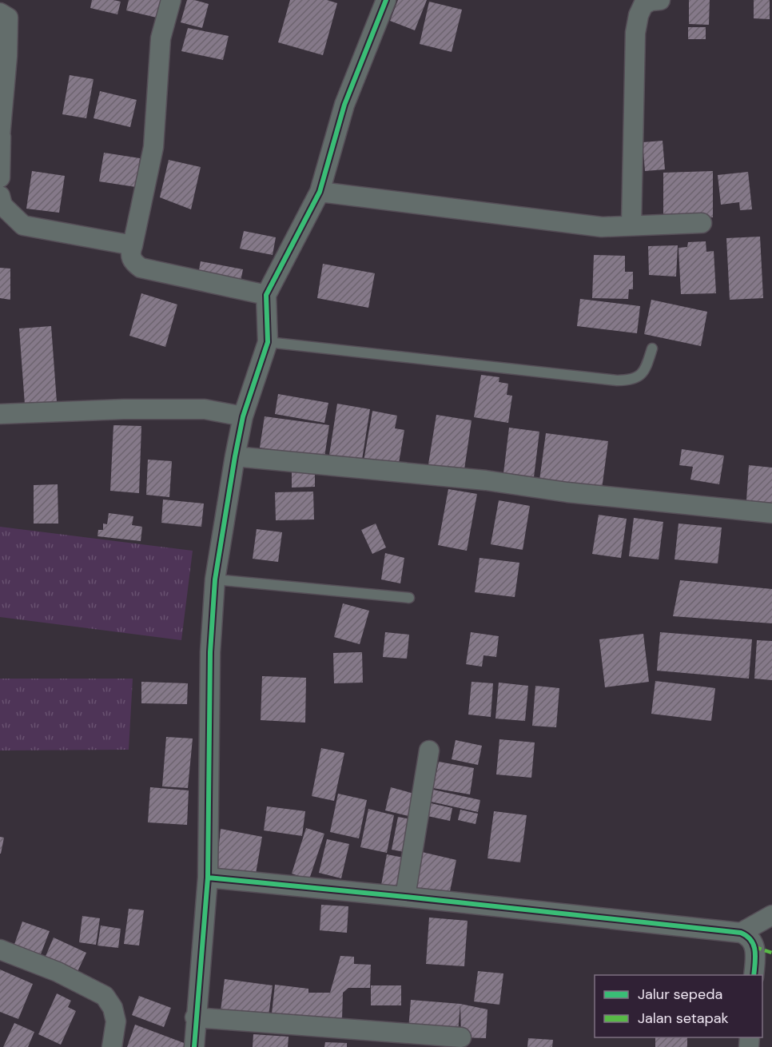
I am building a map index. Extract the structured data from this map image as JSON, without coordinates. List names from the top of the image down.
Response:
{
  "legend": ["Jalur sepeda", "Jalan setapak"]
}
